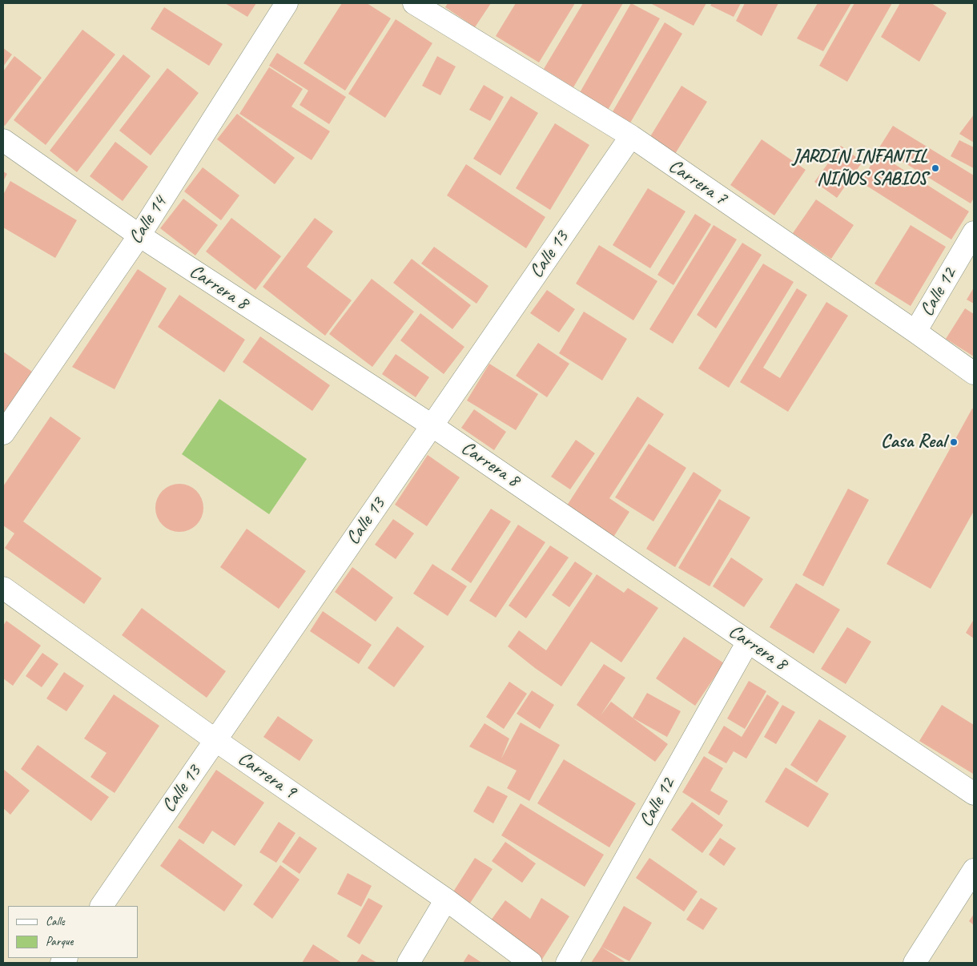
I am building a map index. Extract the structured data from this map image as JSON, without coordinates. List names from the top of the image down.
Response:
{
  "streets": {
    "street": [
      "Carrera 7",
      "Calle 14",
      "Calle 13",
      "Carrera 8",
      "Calle 12",
      "Carrera 9"
    ]
  },
  "crossings": [
    ["Carrera 7", "Calle 13"],
    ["Carrera 7", "Calle 12"],
    ["Calle 14", "Carrera 8"],
    ["Calle 13", "Carrera 8"],
    ["Calle 13", "Carrera 9"],
    ["Carrera 8", "Calle 12"]
  ],
  "places": ["JARDIN INFANTIL NIÑOS SABIOS", "Casa Real"],
  "legend": ["Calle", "Parque"]
}
